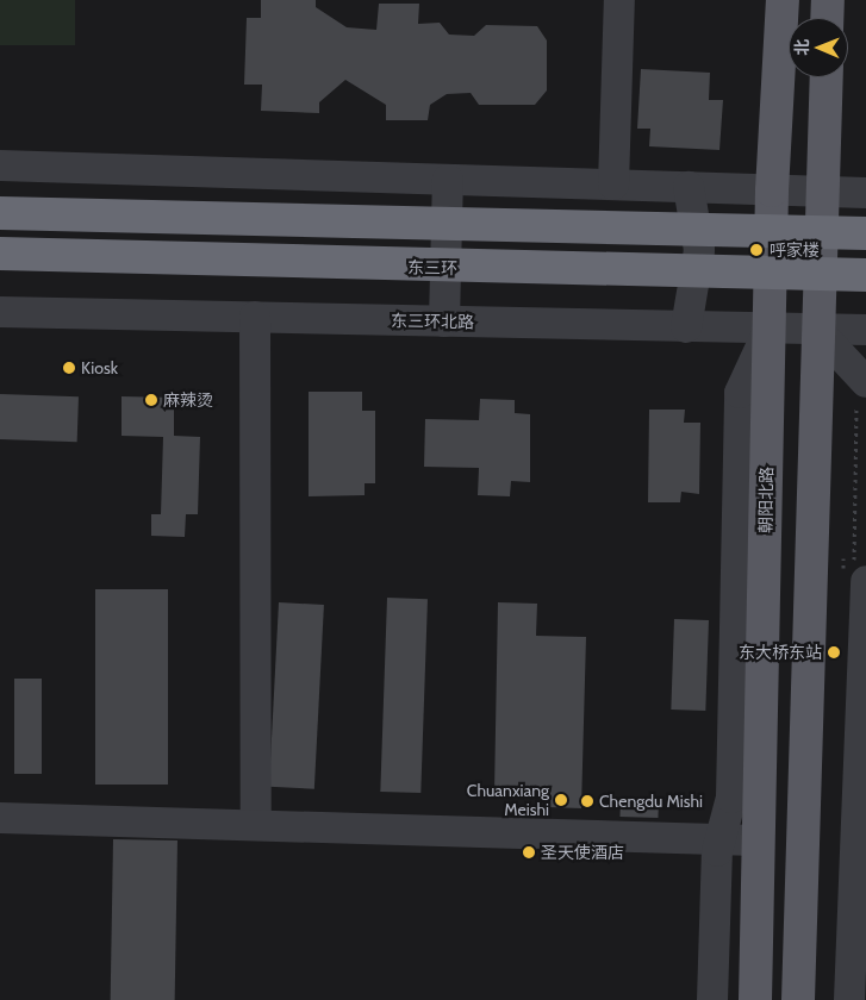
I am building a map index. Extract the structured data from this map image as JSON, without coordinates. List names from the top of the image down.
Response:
{
  "streets": {
    "highway": ["东三环"],
    "main road": ["朝阳北路"],
    "street": ["东三环北路"]
  },
  "crossings": [
    ["东三环北路", "朝阳北路"]
  ],
  "places": [
    "呼家楼",
    "Kiosk",
    "麻辣烫",
    "东大桥东站",
    "Chuanxiang Meishi",
    "Chengdu Mishi",
    "圣天使酒店"
  ],
  "north": "left"
}
